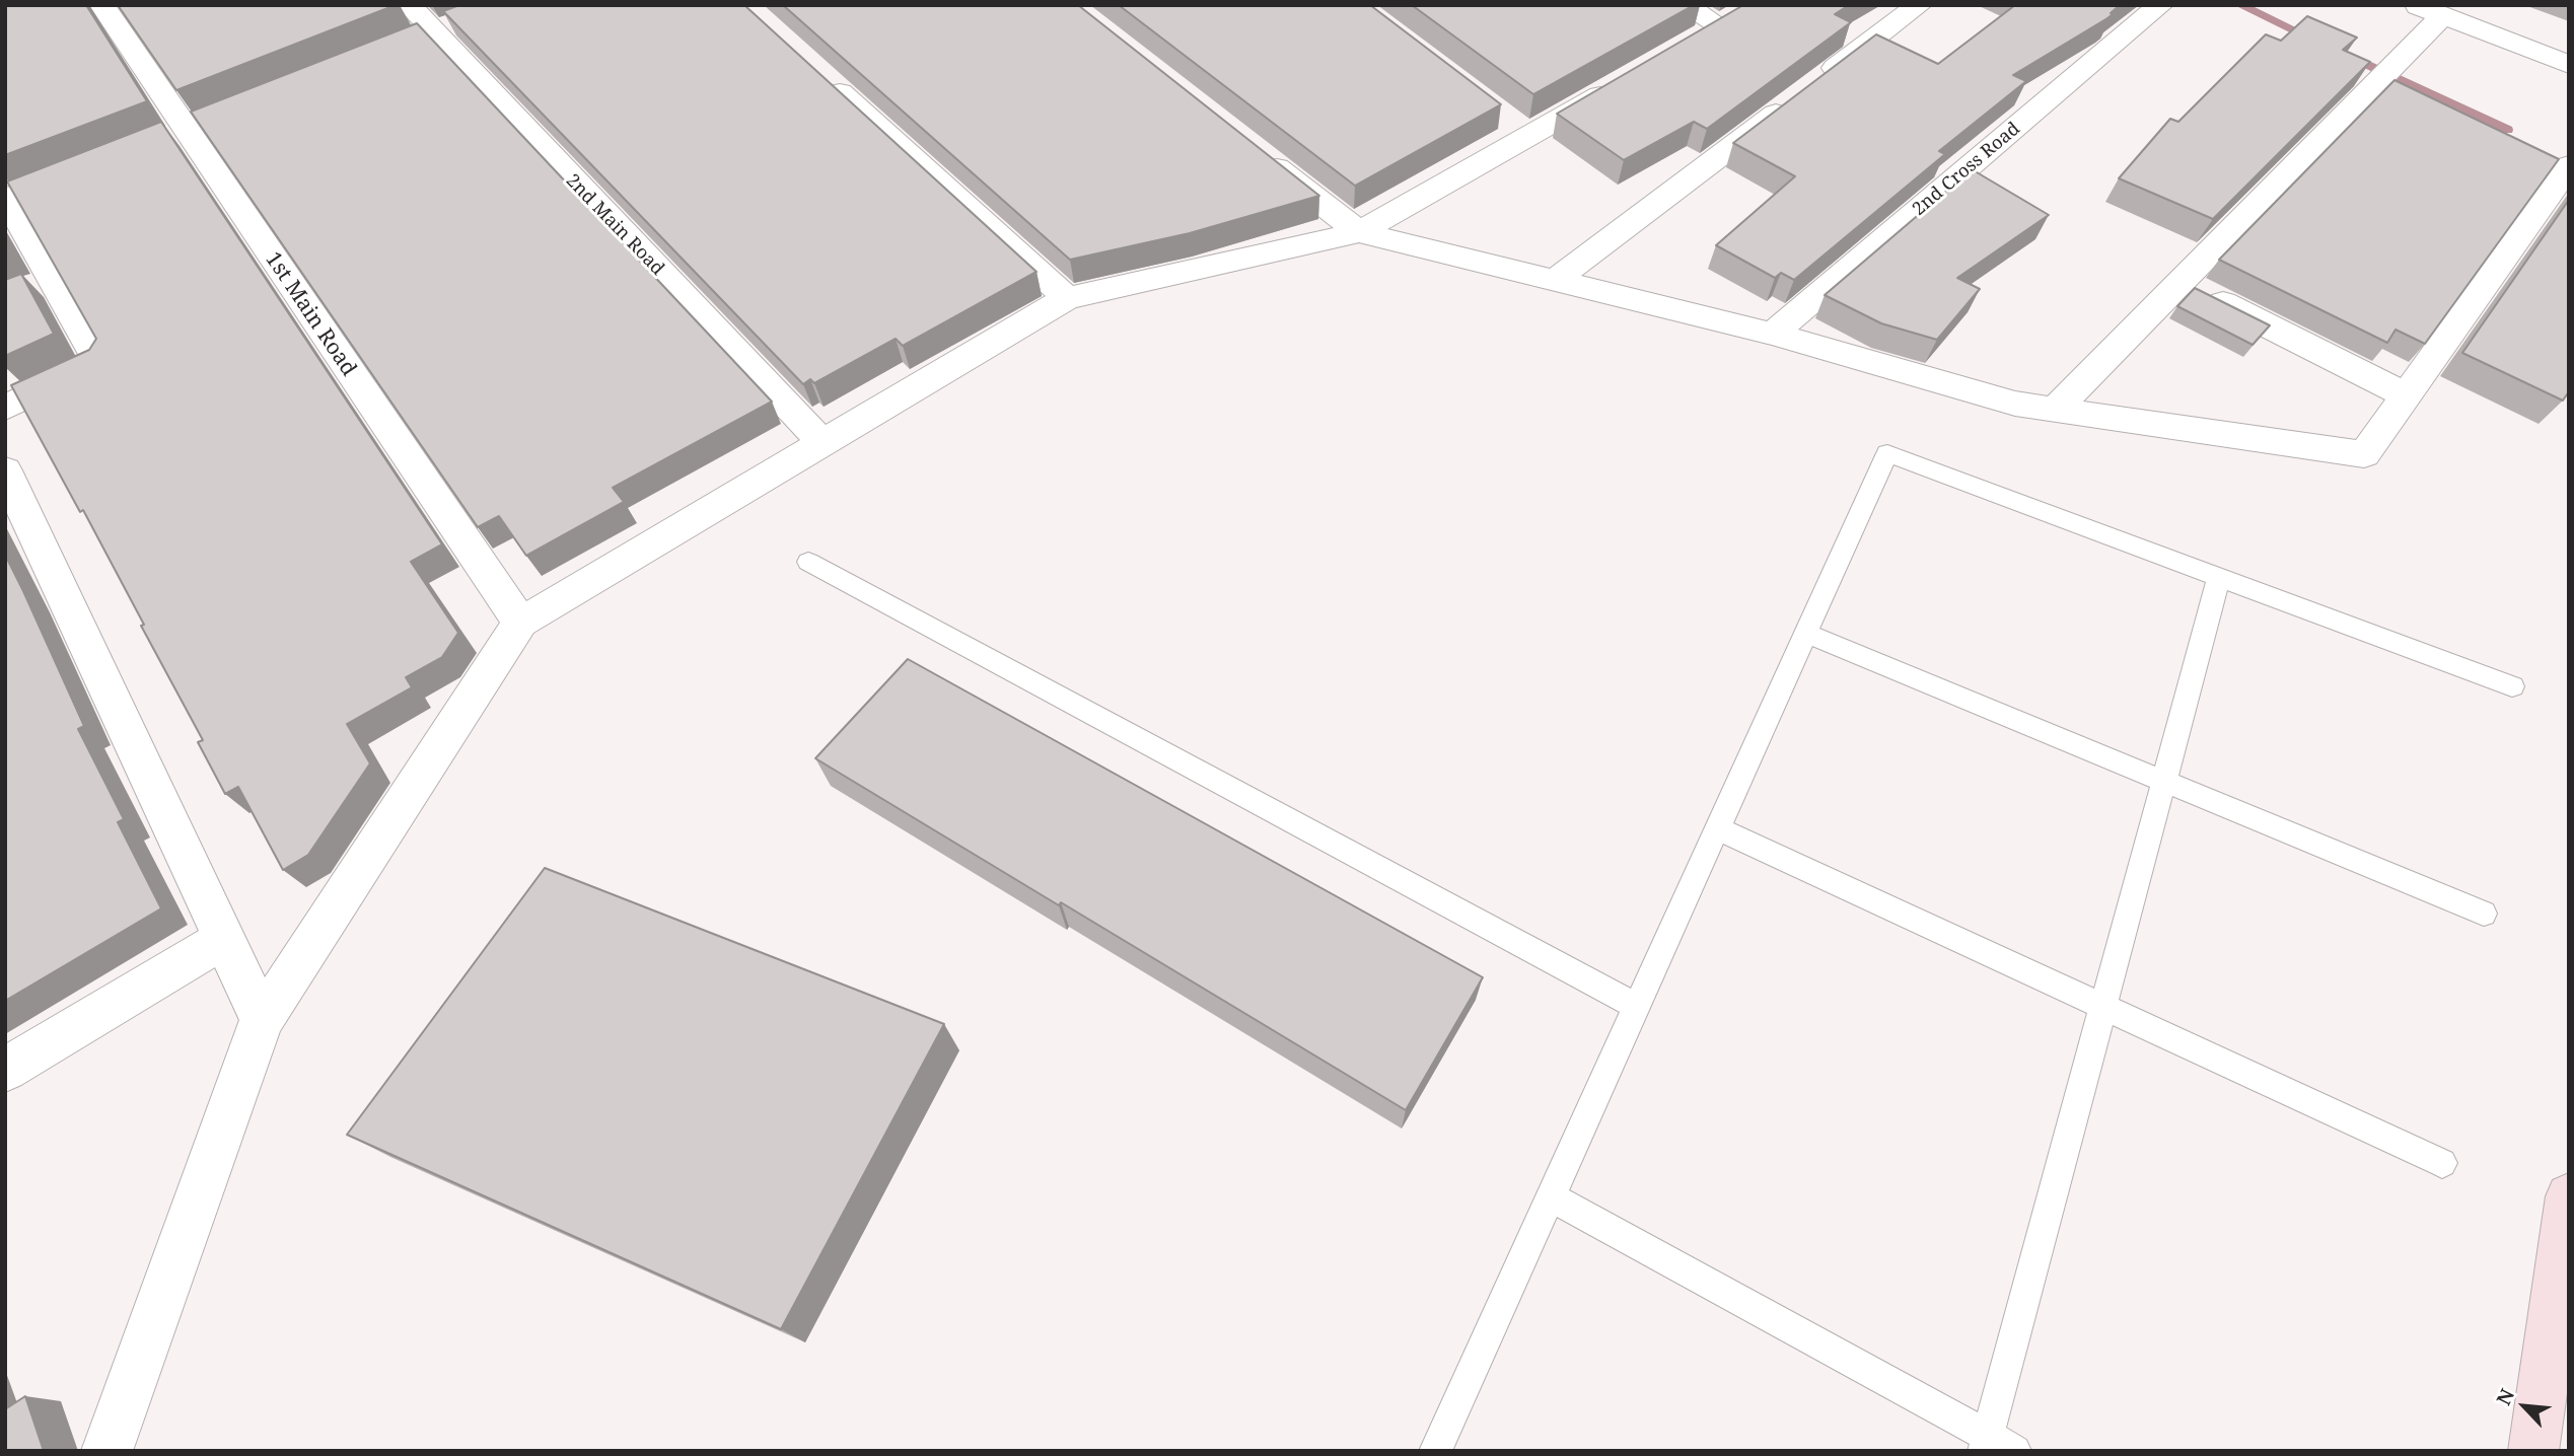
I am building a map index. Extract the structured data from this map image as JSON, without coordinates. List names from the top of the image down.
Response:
{
  "streets": {
    "street": ["2nd Cross Road", "2nd Main Road", "1st Main Road"]
  },
  "north": "top left"
}
